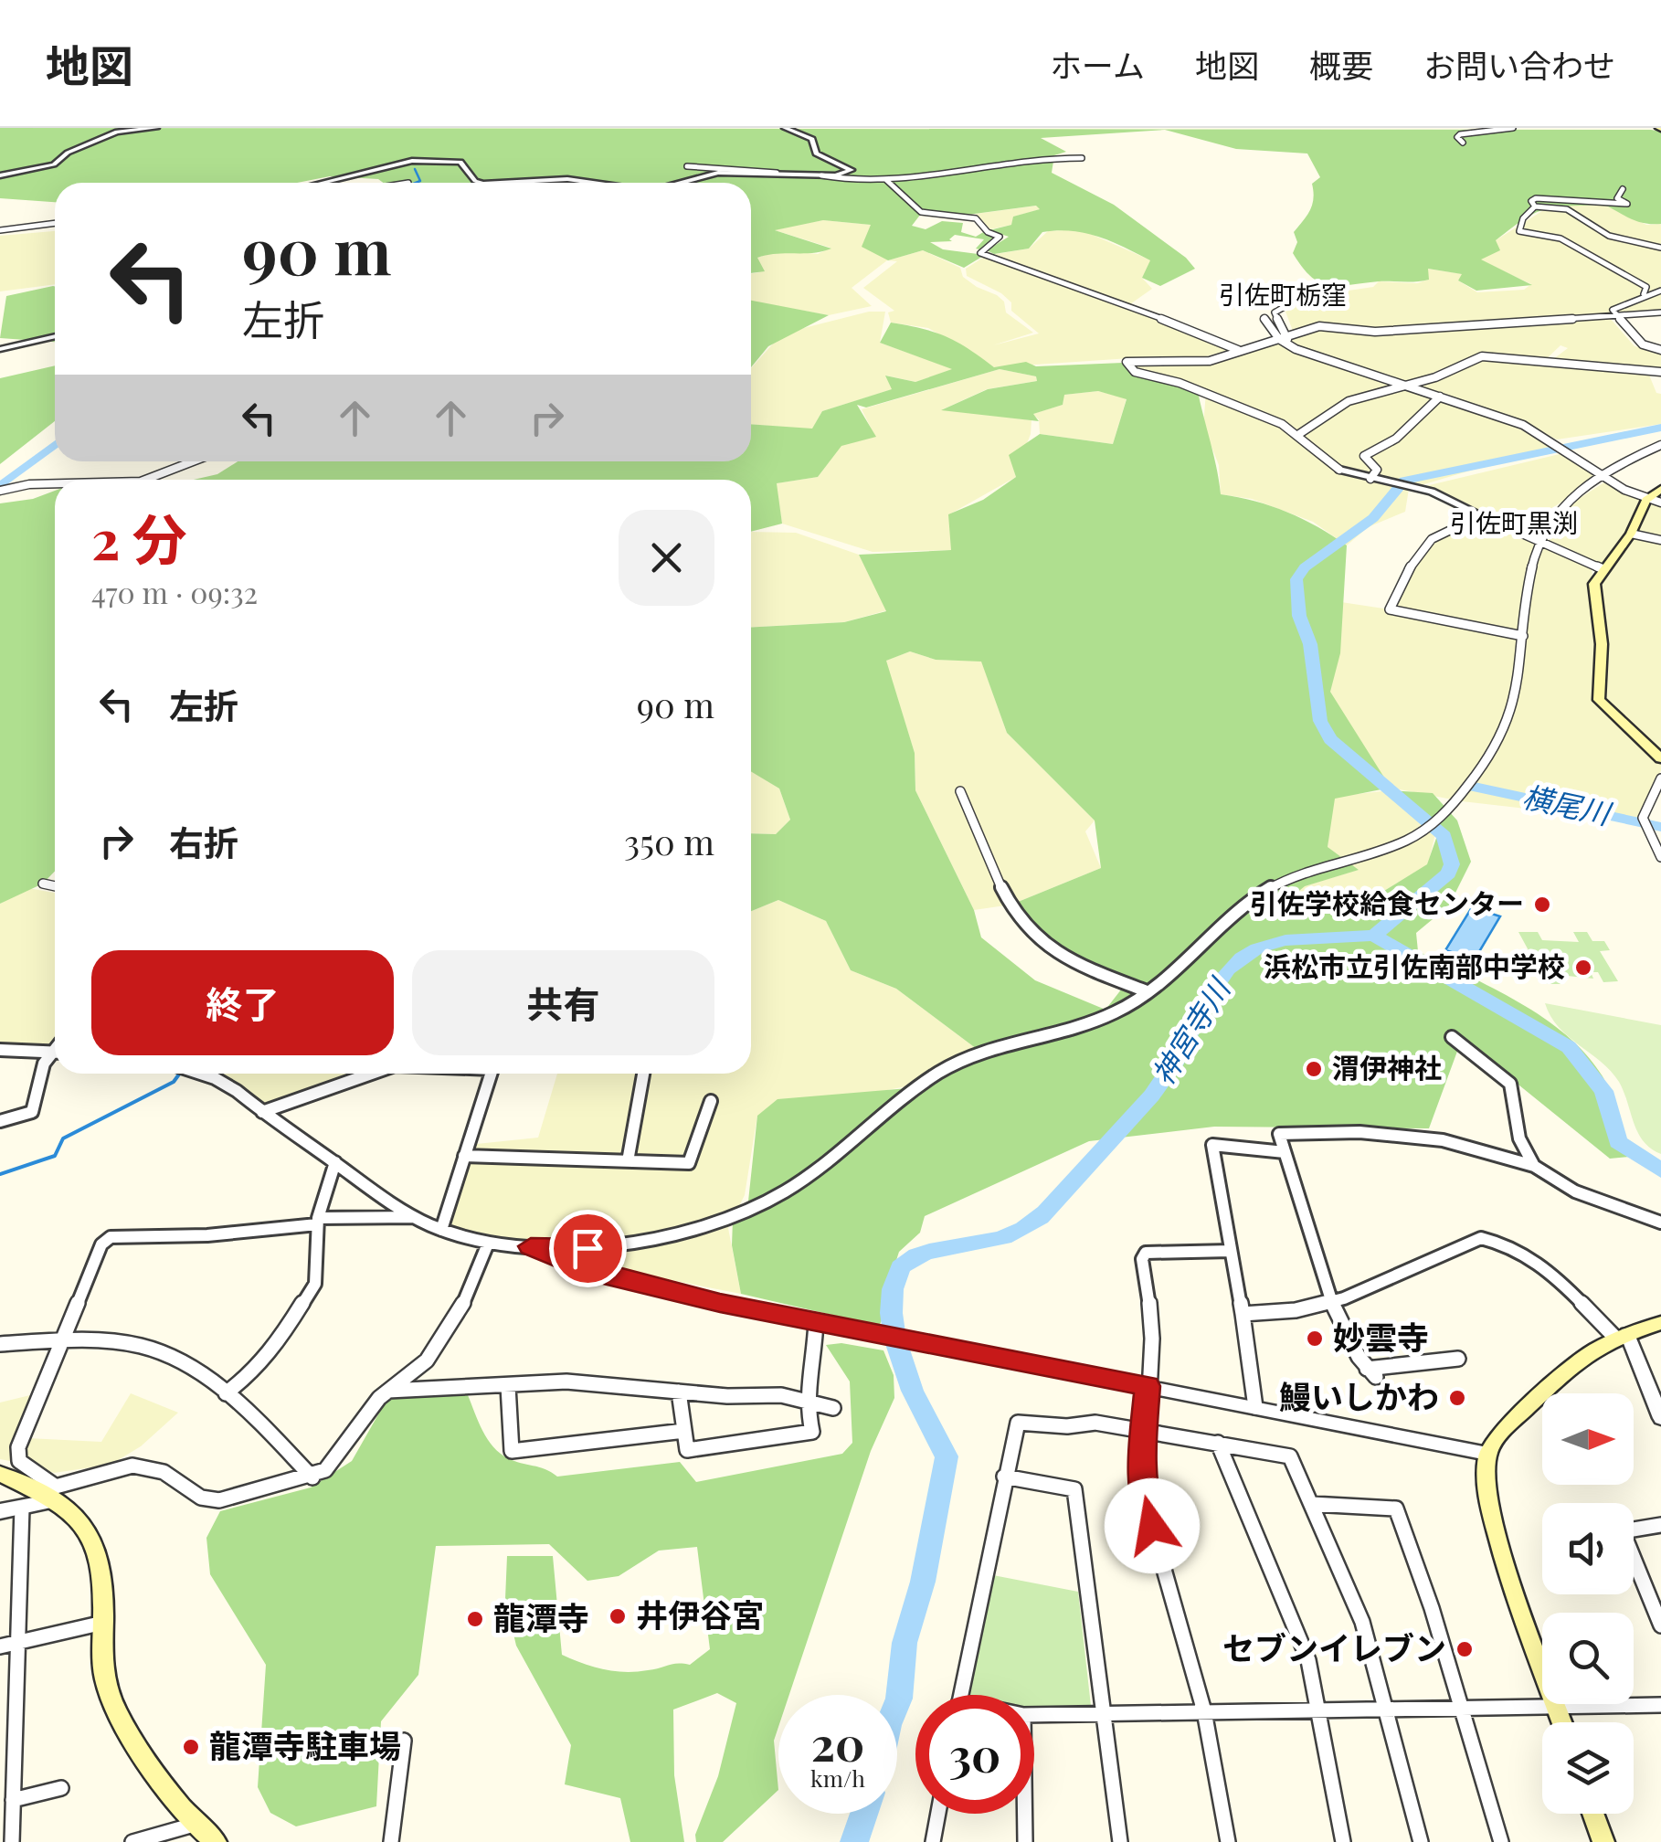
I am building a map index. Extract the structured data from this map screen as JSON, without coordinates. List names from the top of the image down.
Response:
{
  "districts": ["引佐町栃窪", "引佐町黒渕"],
  "water": ["横尾川", "神宮寺川"],
  "places": [
    "引佐学校給食センター",
    "浜松市立引佐南部中学校",
    "渭伊神社",
    "妙雲寺",
    "鰻いしかわ",
    "井伊谷宮",
    "龍潭寺",
    "セブンイレブン",
    "龍潭寺駐車場"
  ],
  "north": "right",
  "page": {
    "header": "地図",
    "nav": [
      "ホーム",
      "地図",
      "概要",
      "お問い合わせ"
    ],
    "turn": ["90 m", "左折"],
    "heading": ["2 分", "470 m · 09:32"],
    "list": [
      {
        "name": "左折",
        "value": "90 m"
      },
      {
        "name": "右折",
        "value": "350 m"
      }
    ],
    "buttons": ["終了", "共有"],
    "speed": "20 km/h",
    "limit": "30"
  }
}
